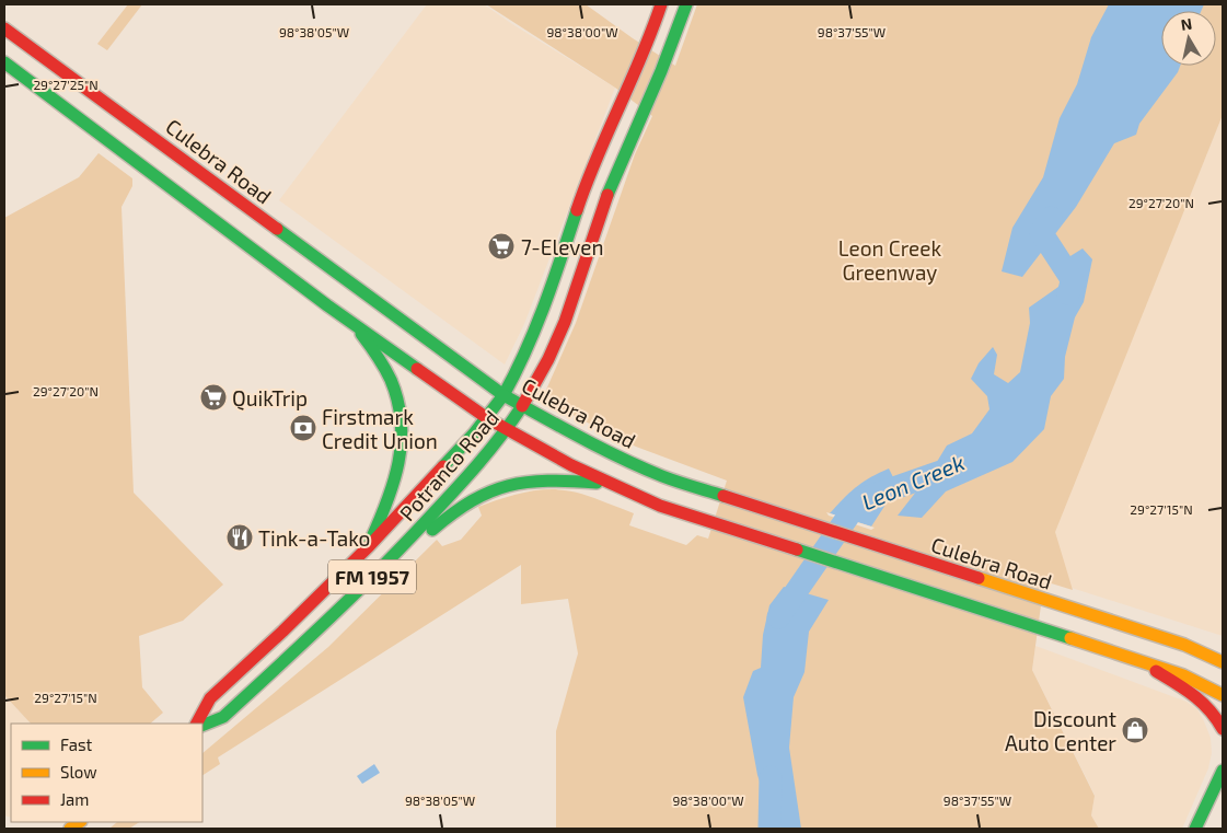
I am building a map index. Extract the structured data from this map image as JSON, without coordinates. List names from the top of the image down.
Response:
{
  "streets": {
    "main road": ["Culebra Road", "Potranco Road", "FM 1957"]
  },
  "crossings": [
    ["Culebra Road", "Potranco Road"]
  ],
  "water": ["Leon Creek"],
  "parks": ["Leon Creek Greenway"],
  "places": {
    "supermarket": ["7-Eleven", "QuikTrip"],
    "bank": ["Firstmark Credit Union"],
    "restaurant": ["Tink-a-Tako"],
    "shop": ["Discount Auto Center"]
  },
  "legend": ["Fast", "Slow", "Jam"],
  "north": "top",
  "coordinates": [
    "98°38'05\"W",
    "98°38'00\"W",
    "98°37'55\"W",
    "29°27'25\"N",
    "29°27'20\"N",
    "29°27'15\"N"
  ]
}
